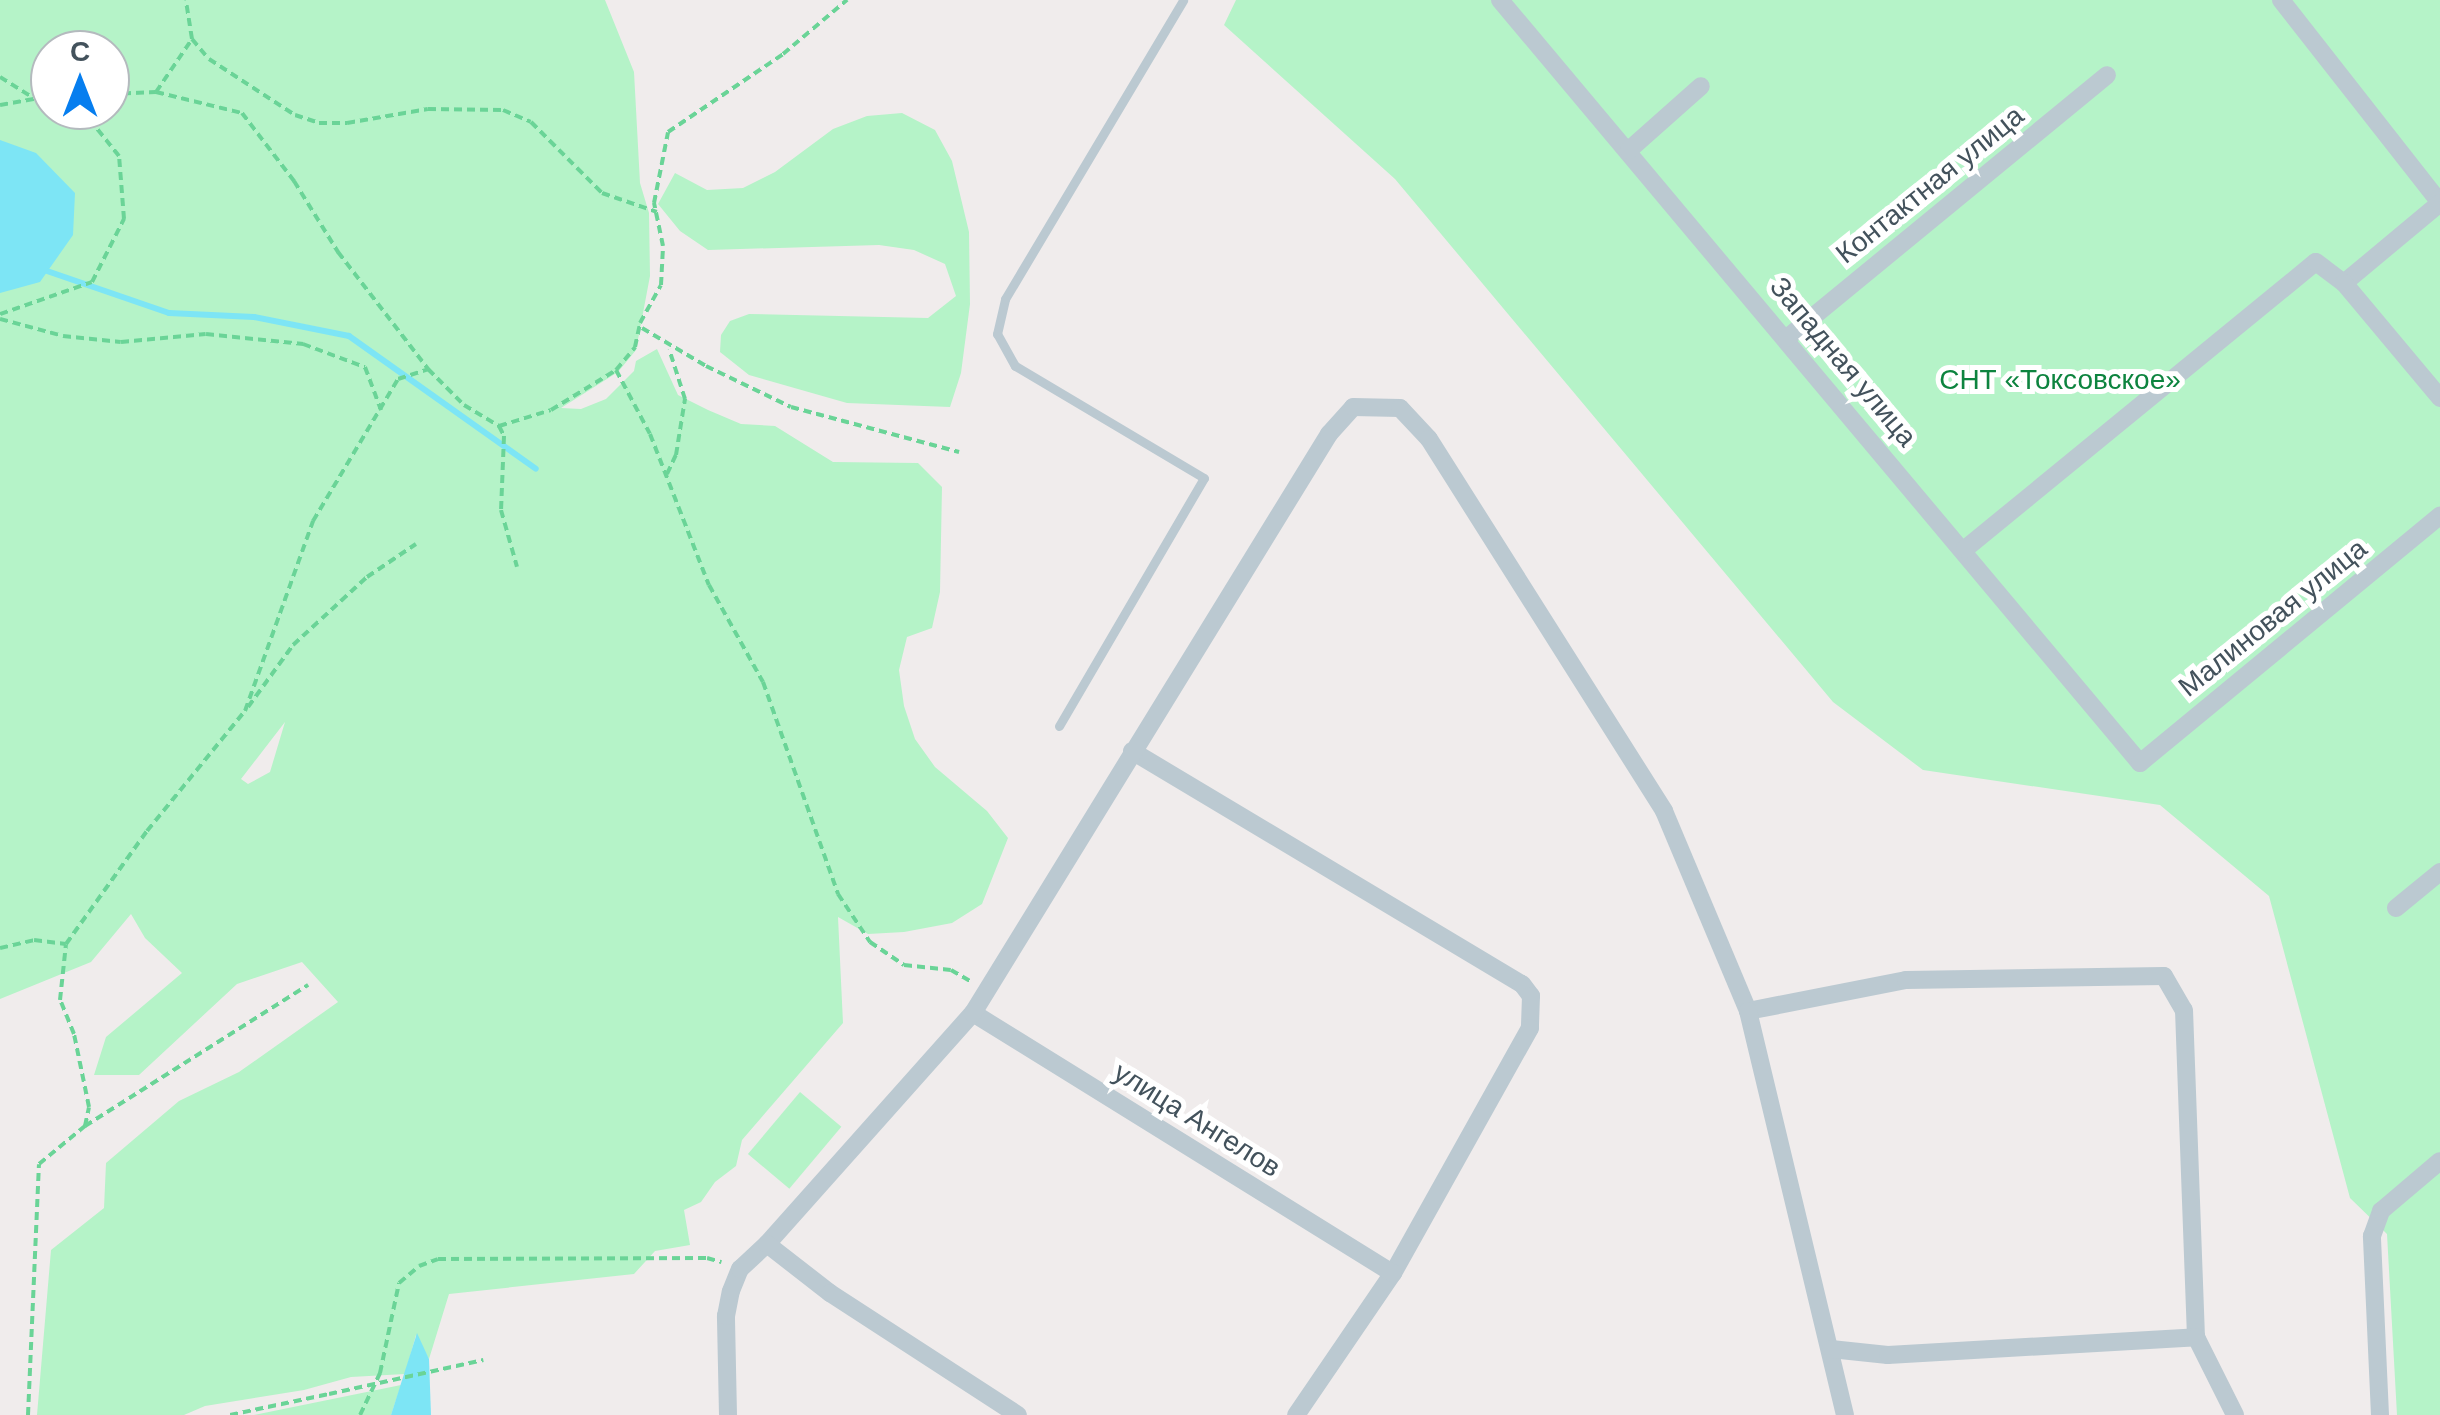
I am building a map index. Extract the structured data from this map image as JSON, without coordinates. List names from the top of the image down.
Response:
{
  "streets": {
    "street": [
      "Контактная улица",
      "Западная улица",
      "Малиновая улица",
      "улица Ангелов"
    ]
  },
  "crossings": [
    ["Контактная улица", "Западная улица"],
    ["Западная улица", "Малиновая улица"]
  ],
  "parks": ["СНТ «Токсовское»"],
  "north": "top"
}
